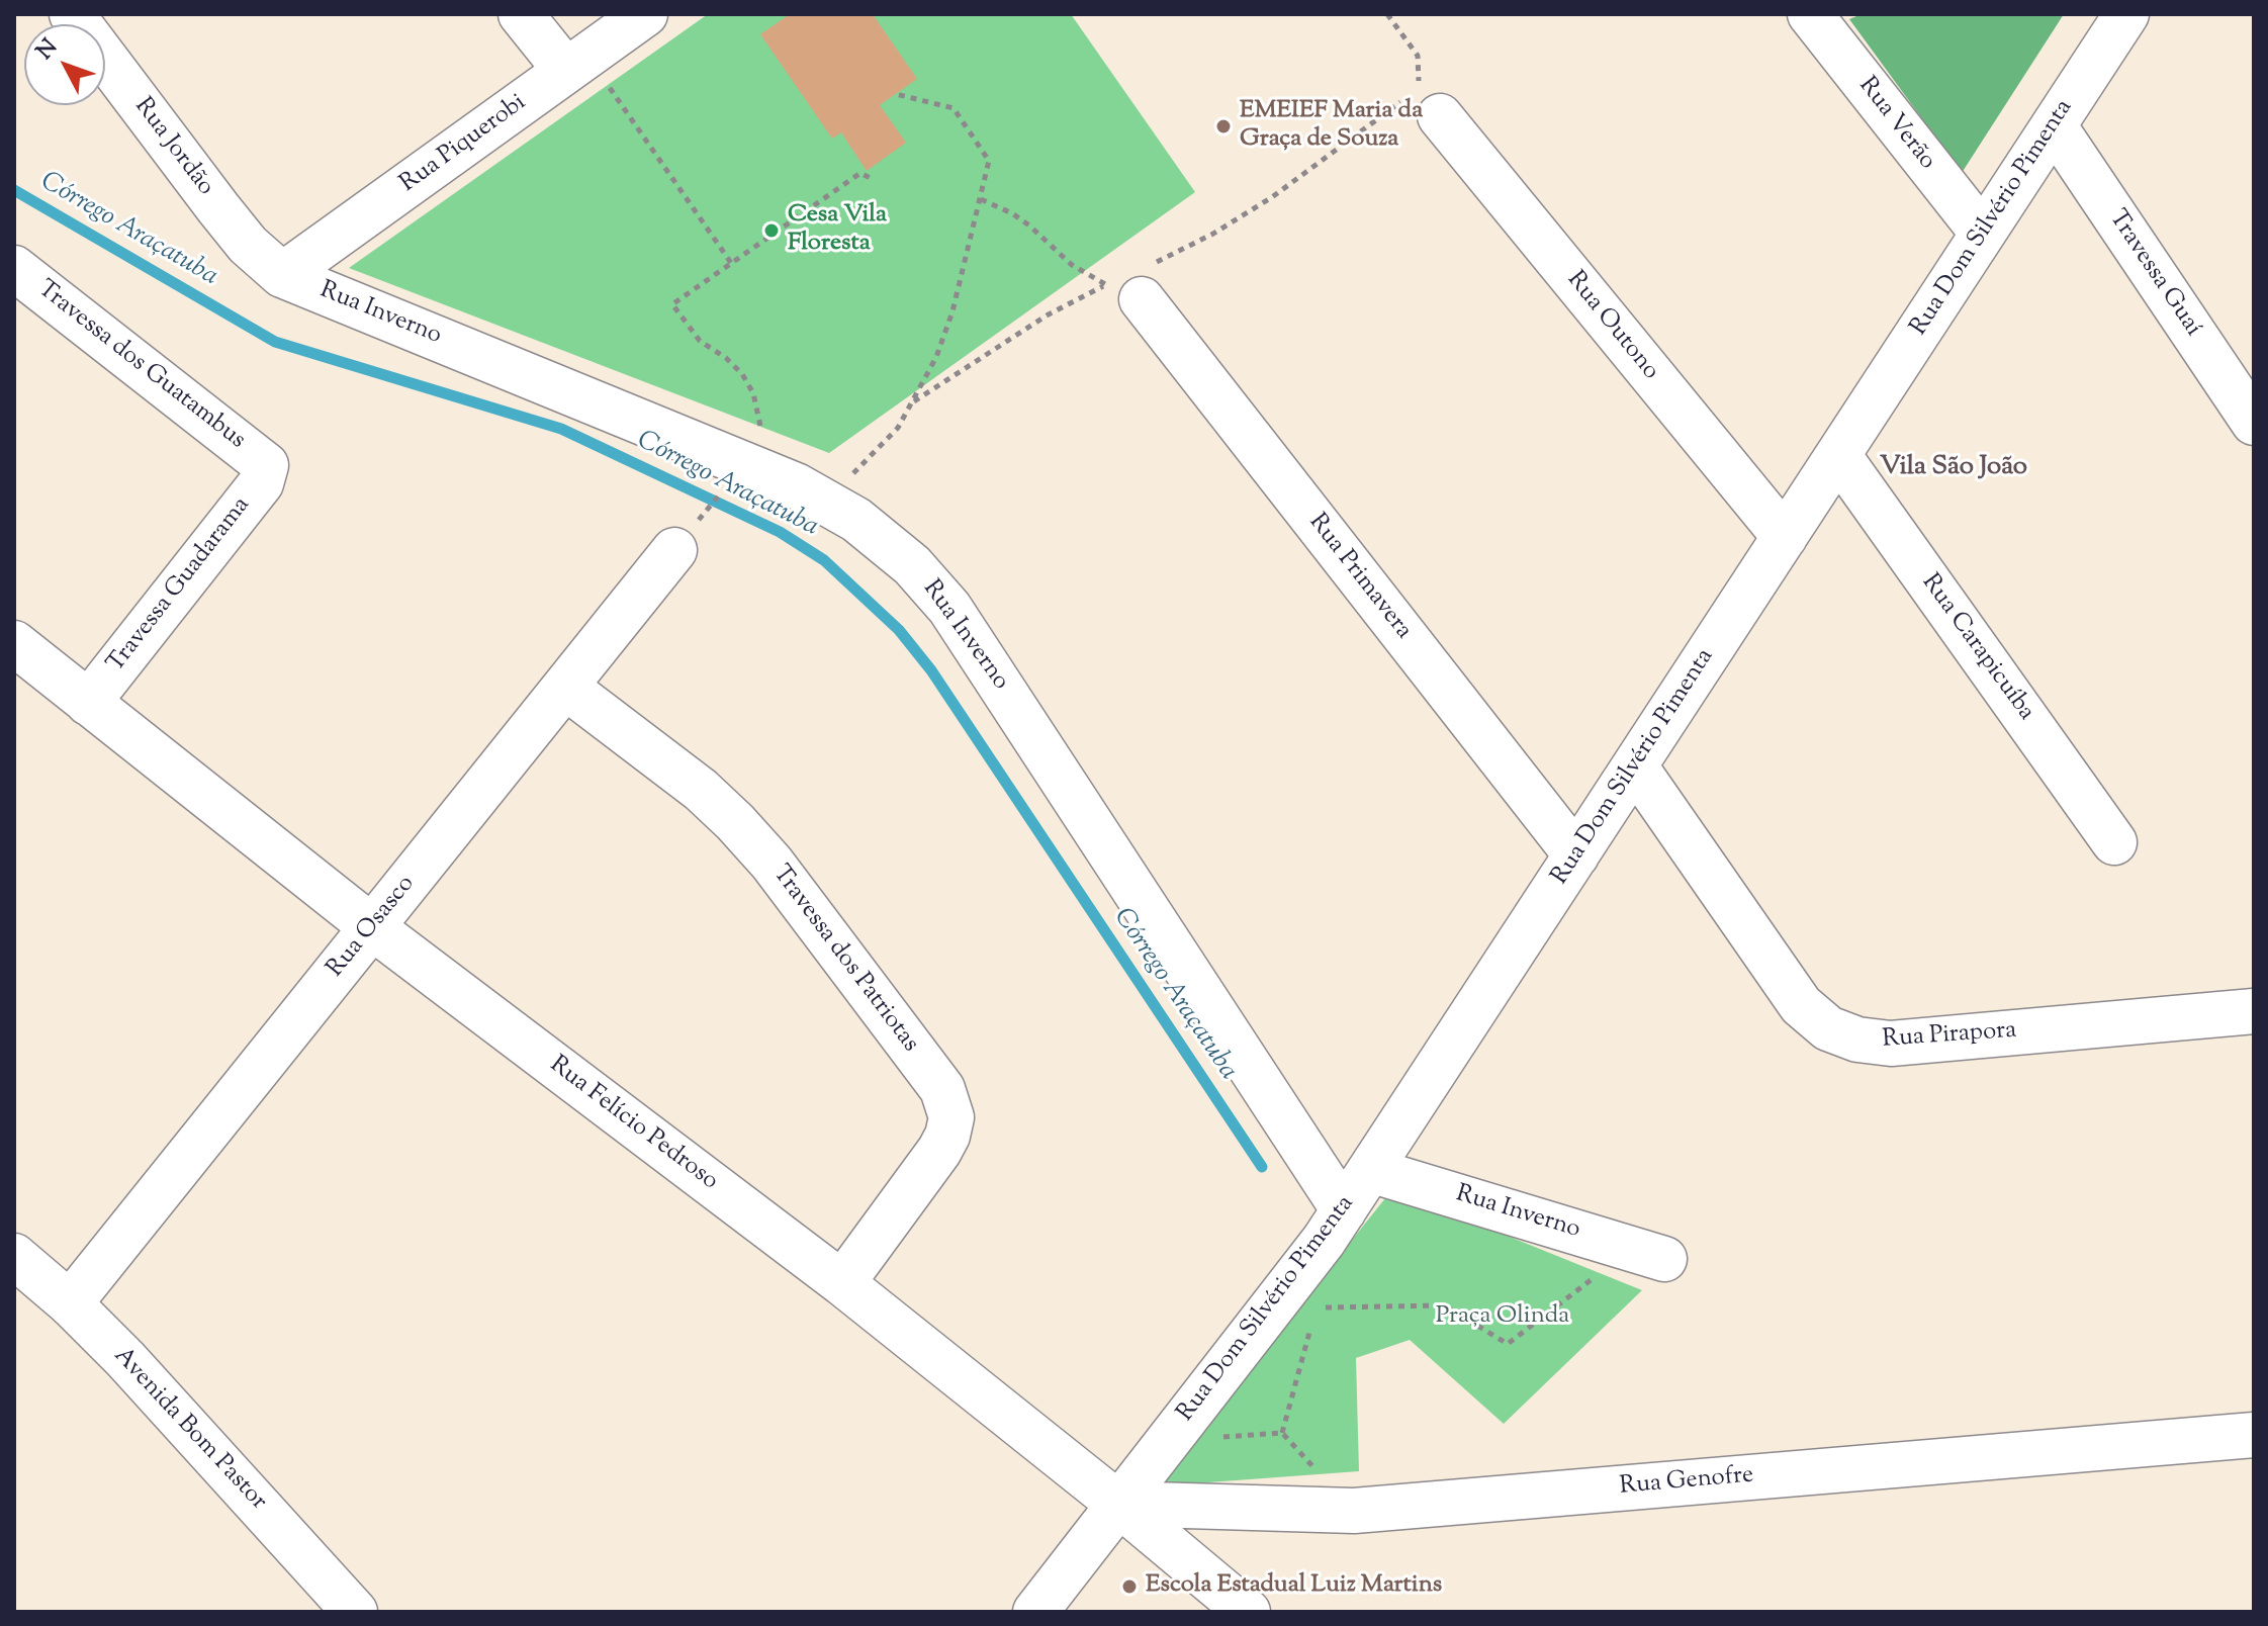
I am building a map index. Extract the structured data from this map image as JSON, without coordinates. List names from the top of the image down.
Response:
{
  "streets": {
    "street": [
      "Rua Verão",
      "Rua Piquerobi",
      "Rua Jordão",
      "Rua Dom Silvério Pimenta",
      "Travessa Guaí",
      "Rua Inverno",
      "Rua Outono",
      "Travessa dos Guatambus",
      "Rua Primavera",
      "Travessa Guadarama",
      "Rua Carapicuíba",
      "Rua Osasco",
      "Travessa dos Patriotas",
      "Rua Pirapora",
      "Rua Felício Pedroso",
      "Avenida Bom Pastor",
      "Rua Genofre"
    ]
  },
  "crossings": [
    ["Rua Verão", "Rua Dom Silvério Pimenta"],
    ["Rua Piquerobi", "Rua Jordão"],
    ["Rua Piquerobi", "Rua Inverno"],
    ["Rua Jordão", "Rua Inverno"],
    ["Rua Dom Silvério Pimenta", "Travessa Guaí"],
    ["Rua Dom Silvério Pimenta", "Rua Inverno"],
    ["Rua Dom Silvério Pimenta", "Rua Outono"],
    ["Rua Dom Silvério Pimenta", "Rua Primavera"],
    ["Rua Dom Silvério Pimenta", "Rua Carapicuíba"],
    ["Rua Dom Silvério Pimenta", "Rua Pirapora"],
    ["Rua Dom Silvério Pimenta", "Rua Felício Pedroso"],
    ["Rua Dom Silvério Pimenta", "Rua Genofre"],
    ["Travessa dos Guatambus", "Travessa Guadarama"],
    ["Travessa Guadarama", "Rua Felício Pedroso"],
    ["Rua Osasco", "Travessa dos Patriotas"],
    ["Rua Osasco", "Rua Felício Pedroso"],
    ["Rua Osasco", "Avenida Bom Pastor"],
    ["Travessa dos Patriotas", "Rua Felício Pedroso"],
    ["Rua Felício Pedroso", "Rua Genofre"]
  ],
  "districts": ["Vila São João"],
  "water": ["Córrego Araçatuba"],
  "parks": ["Praça Olinda"],
  "places": ["EMEIEF Maria da Graça de Souza", "Cesa Vila Floresta", "Escola Estadual Luiz Martins"],
  "north": "top left"
}
